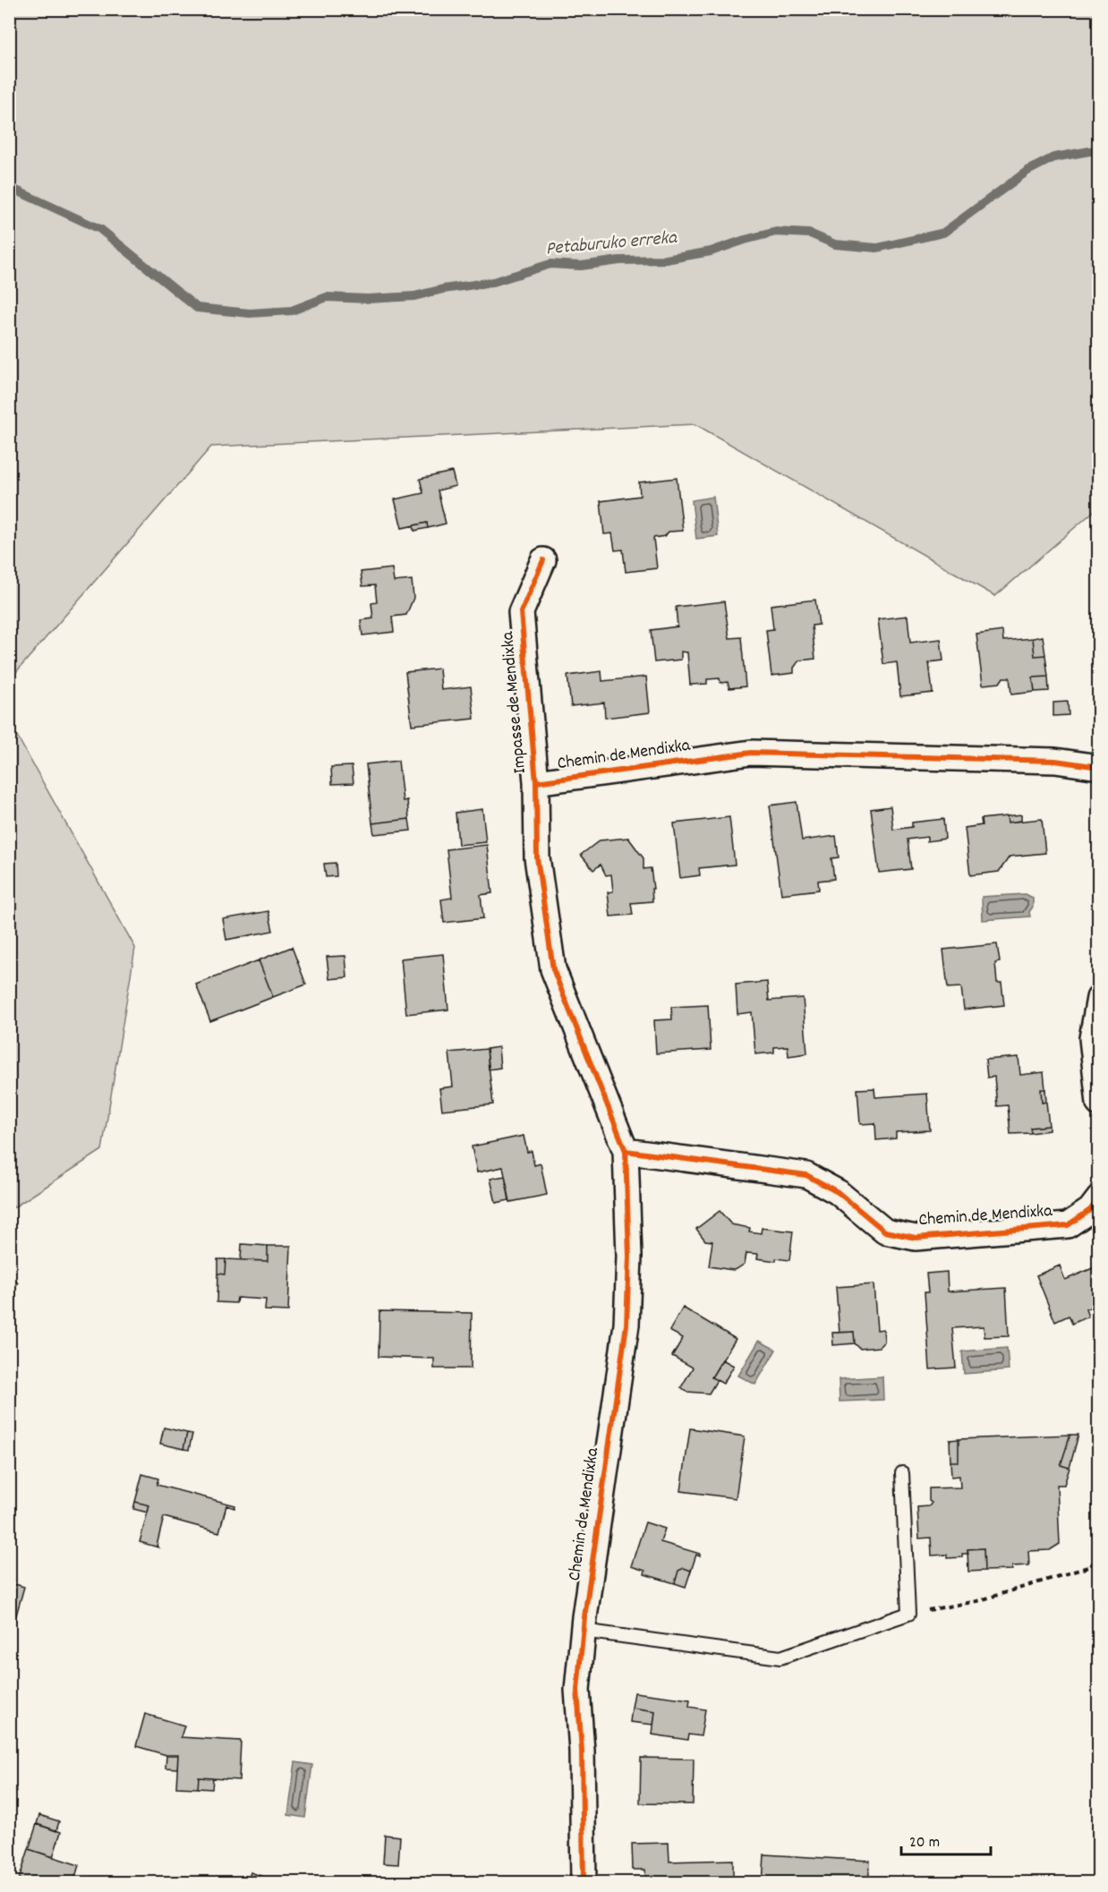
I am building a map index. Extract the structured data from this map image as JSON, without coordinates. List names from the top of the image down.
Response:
{
  "streets": {
    "street": ["Impasse de Mendixka", "Chemin de Mendixka"]
  },
  "crossings": [
    ["Impasse de Mendixka", "Chemin de Mendixka"]
  ],
  "water": ["Petaburuko erreka"],
  "scale_bar": "20 m"
}
